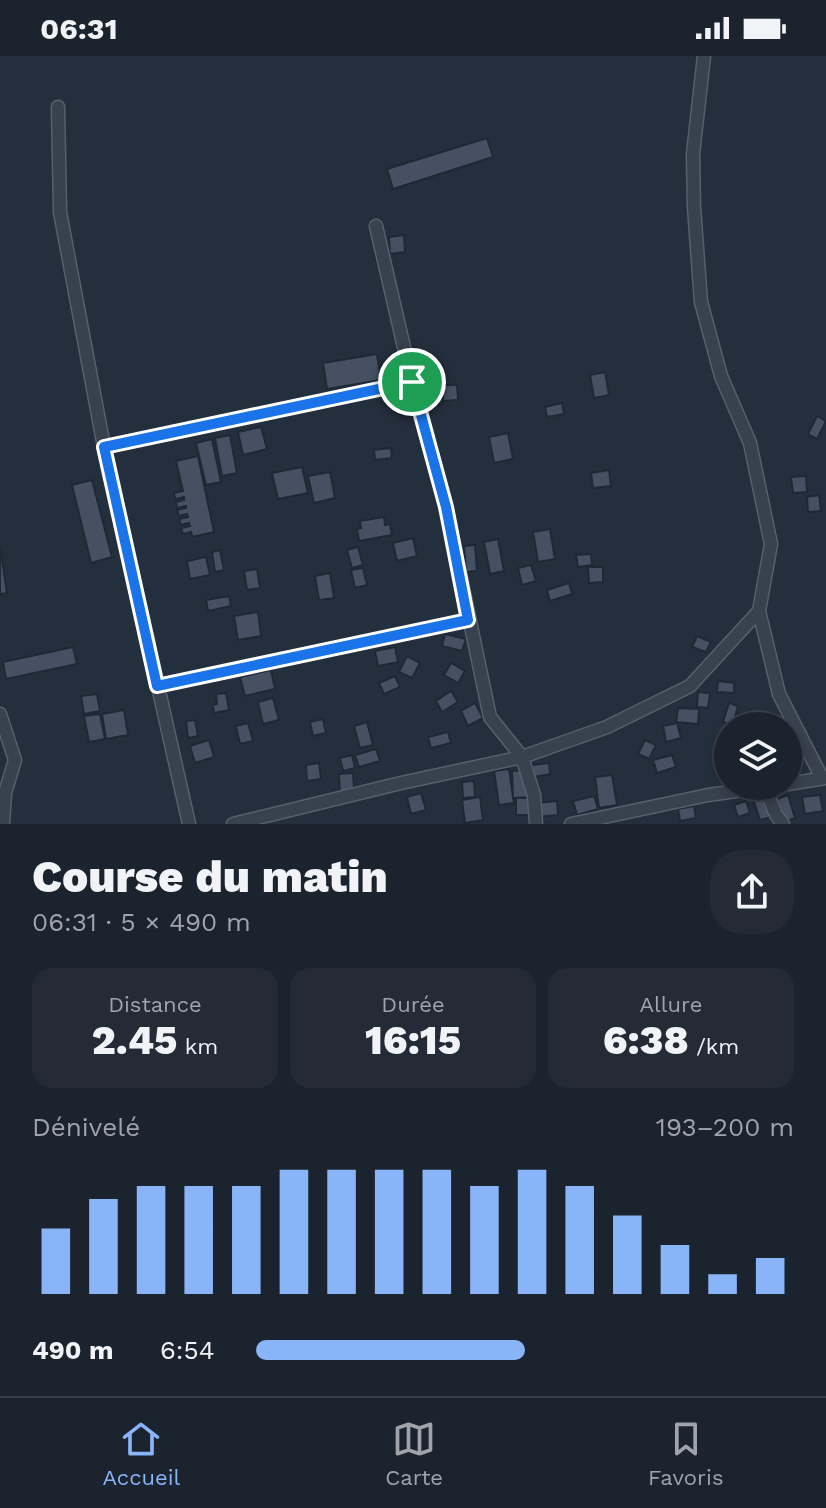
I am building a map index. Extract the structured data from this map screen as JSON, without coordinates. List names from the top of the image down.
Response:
{
  "page": {
    "status": "06:31",
    "heading": ["Course du matin", "06:31 · 5 × 490 m"],
    "stats": [
      ["Distance", "2.45 km"],
      ["Durée", "16:15"],
      ["Allure", "6:38 /km"]
    ],
    "chart": ["Dénivelé", "193–200 m"],
    "list": [
      {
        "name": "490 m",
        "note": "6:54"
      }
    ],
    "tabs": ["Accueil", "Carte", "Favoris"]
  }
}
